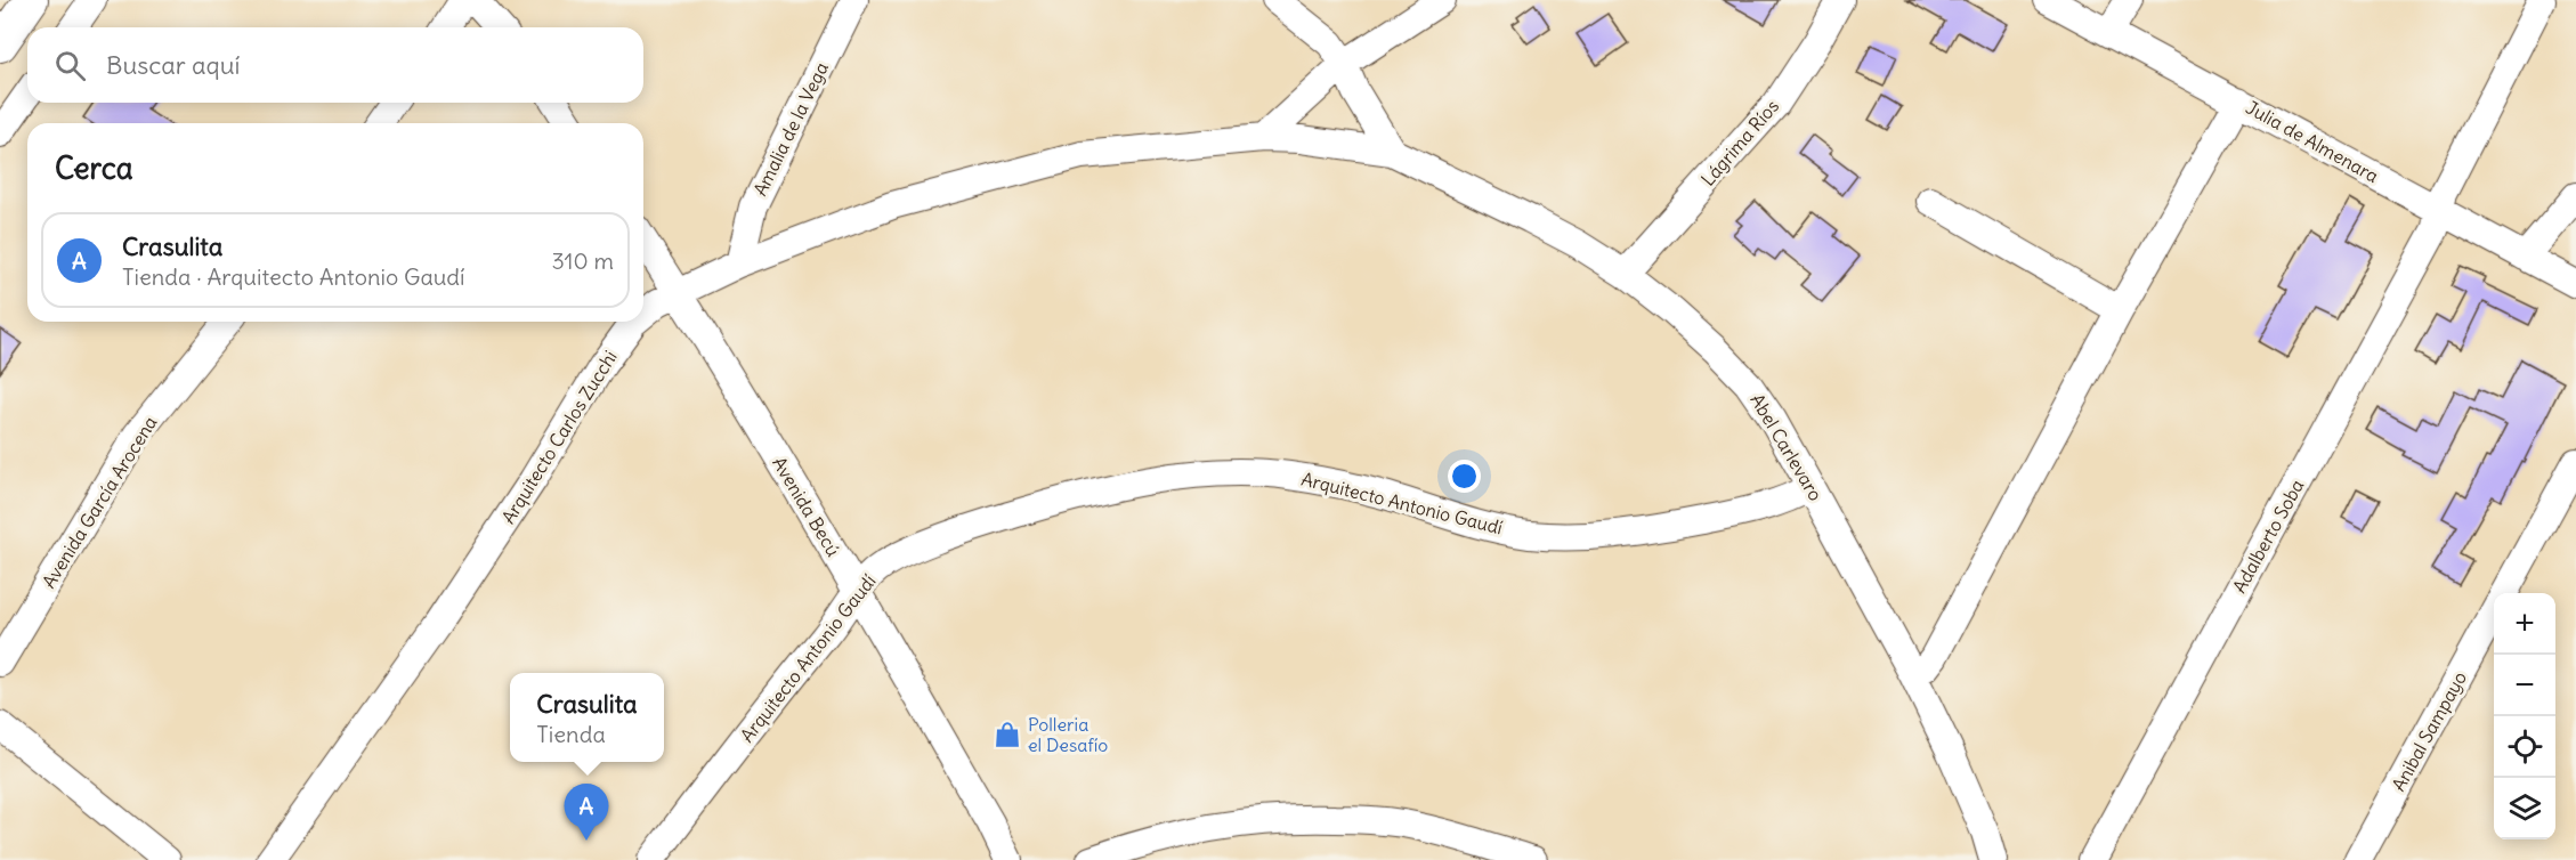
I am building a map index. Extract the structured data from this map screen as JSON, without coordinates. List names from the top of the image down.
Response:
{
  "streets": {
    "street": [
      "Amalia de la Vega",
      "Julia de Almenara",
      "Lágrima Ríos",
      "Arquitecto Carlos Zucchi",
      "Abel Carlevaro",
      "Avenida García Arocena",
      "Arquitecto Antonio Gaudí",
      "Avenida Becú",
      "Adalberto Soba",
      "Anibal Sampayo"
    ]
  },
  "crossings": [
    ["Amalia de la Vega", "Arquitecto Carlos Zucchi"],
    ["Julia de Almenara", "Adalberto Soba"],
    ["Lágrima Ríos", "Abel Carlevaro"],
    ["Arquitecto Carlos Zucchi", "Abel Carlevaro"],
    ["Arquitecto Carlos Zucchi", "Avenida Becú"],
    ["Abel Carlevaro", "Arquitecto Antonio Gaudí"],
    ["Arquitecto Antonio Gaudí", "Avenida Becú"]
  ],
  "places": {
    "shop": ["Polleria el Desafío"]
  },
  "page": {
    "search": "Buscar aquí",
    "heading": "Cerca",
    "list": [
      {
        "mark": "A",
        "name": "Crasulita",
        "note": "Tienda · Arquitecto Antonio Gaudí",
        "value": "310 m"
      }
    ],
    "map_buttons": ["+", "−"],
    "popup": ["Crasulita", "Tienda"],
    "pins": "A"
  }
}
